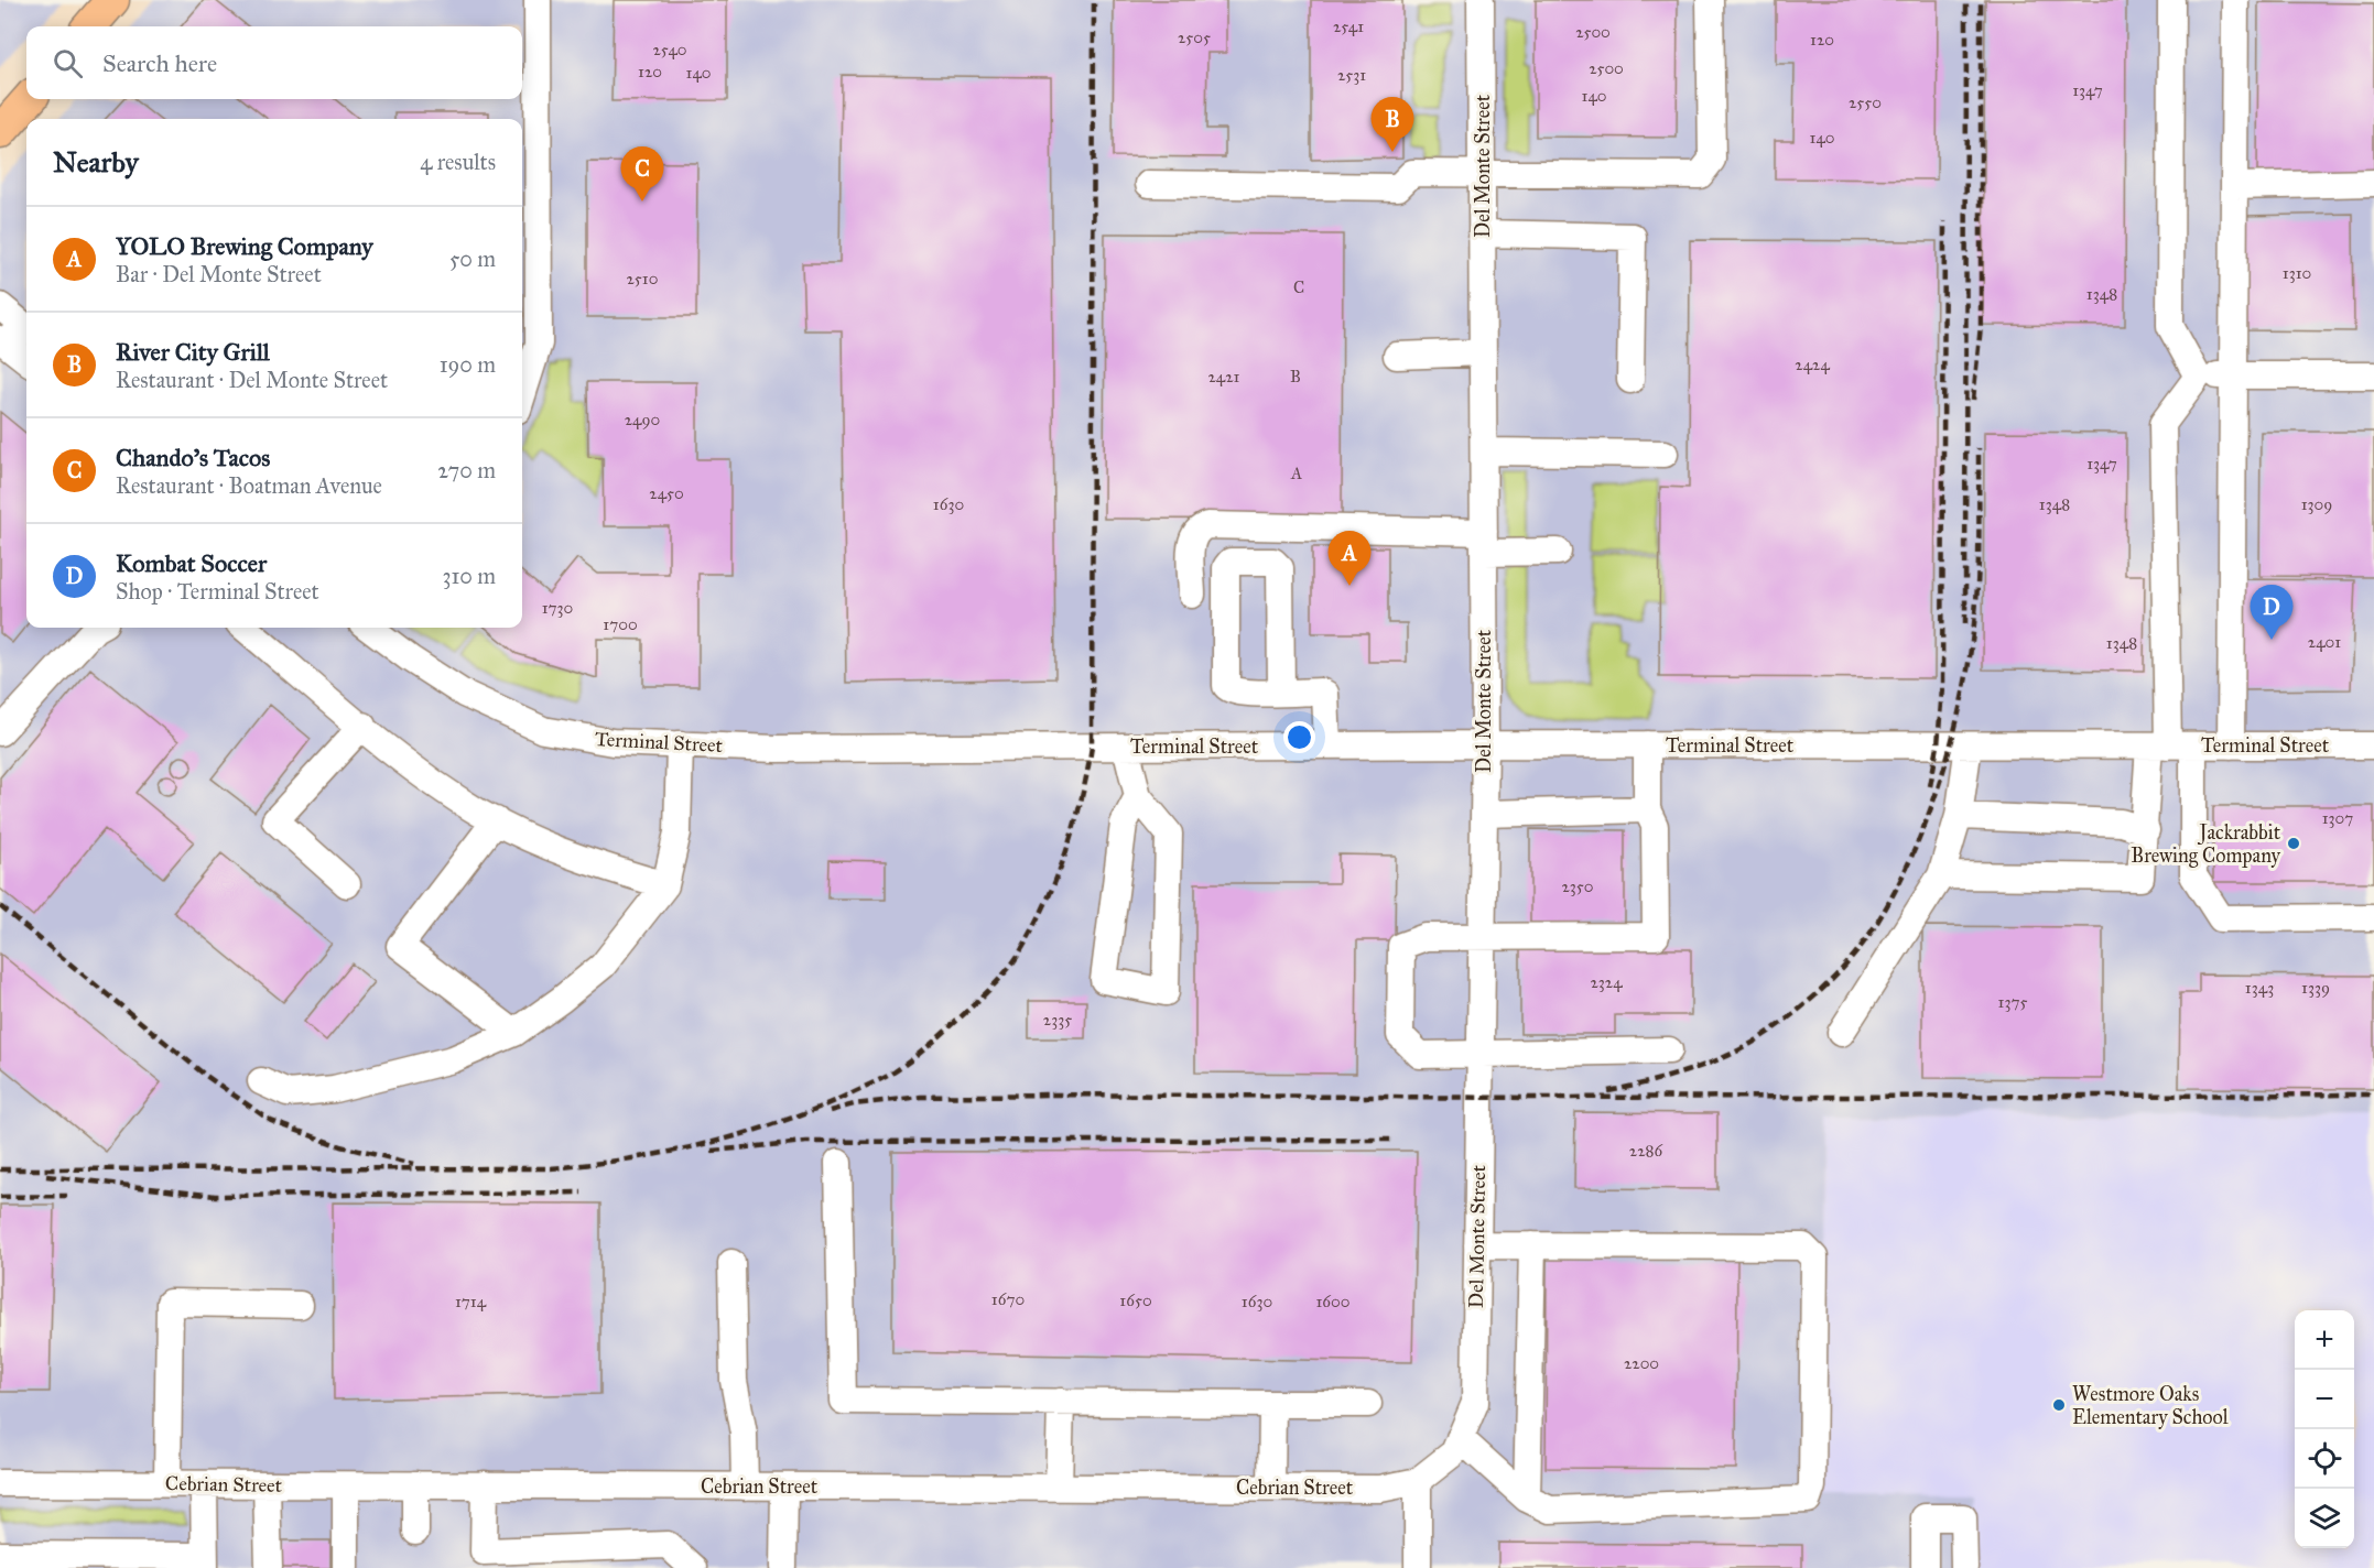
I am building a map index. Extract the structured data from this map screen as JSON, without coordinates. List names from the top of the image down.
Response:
{
  "streets": {
    "street": ["Del Monte Street", "Terminal Street", "Cebrian Street"]
  },
  "crossings": [
    ["Del Monte Street", "Terminal Street"],
    ["Del Monte Street", "Cebrian Street"]
  ],
  "places": ["Jackrabbit Brewing Company", "Westmore Oaks Elementary School"],
  "house_numbers": [
    "2541",
    "2500",
    "2505",
    "120",
    "2540",
    "2500",
    "120",
    "140",
    "2531",
    "1347",
    "140",
    "2550",
    "140",
    "1310",
    "2510",
    "C",
    "1348",
    "2424",
    "2421",
    "B",
    "2490",
    "1347",
    "A",
    "2450",
    "1630",
    "1348",
    "1309",
    "1730",
    "1700",
    "2401",
    "1348",
    "1307",
    "2350",
    "2324",
    "1343",
    "1339",
    "1375",
    "2335",
    "2286",
    "1670",
    "1650",
    "1714",
    "1630",
    "1600",
    "2200"
  ],
  "page": {
    "search": "Search here",
    "pins": [
      "B",
      "C",
      "A",
      "D"
    ],
    "heading": ["Nearby", "4 results"],
    "list": [
      {
        "mark": "A",
        "name": "YOLO Brewing Company",
        "note": "Bar · Del Monte Street",
        "value": "50 m"
      },
      {
        "mark": "B",
        "name": "River City Grill",
        "note": "Restaurant · Del Monte Street",
        "value": "190 m"
      },
      {
        "mark": "C",
        "name": "Chando's Tacos",
        "note": "Restaurant · Boatman Avenue",
        "value": "270 m"
      },
      {
        "mark": "D",
        "name": "Kombat Soccer",
        "note": "Shop · Terminal Street",
        "value": "310 m"
      }
    ],
    "map_buttons": ["+", "−"]
  }
}
